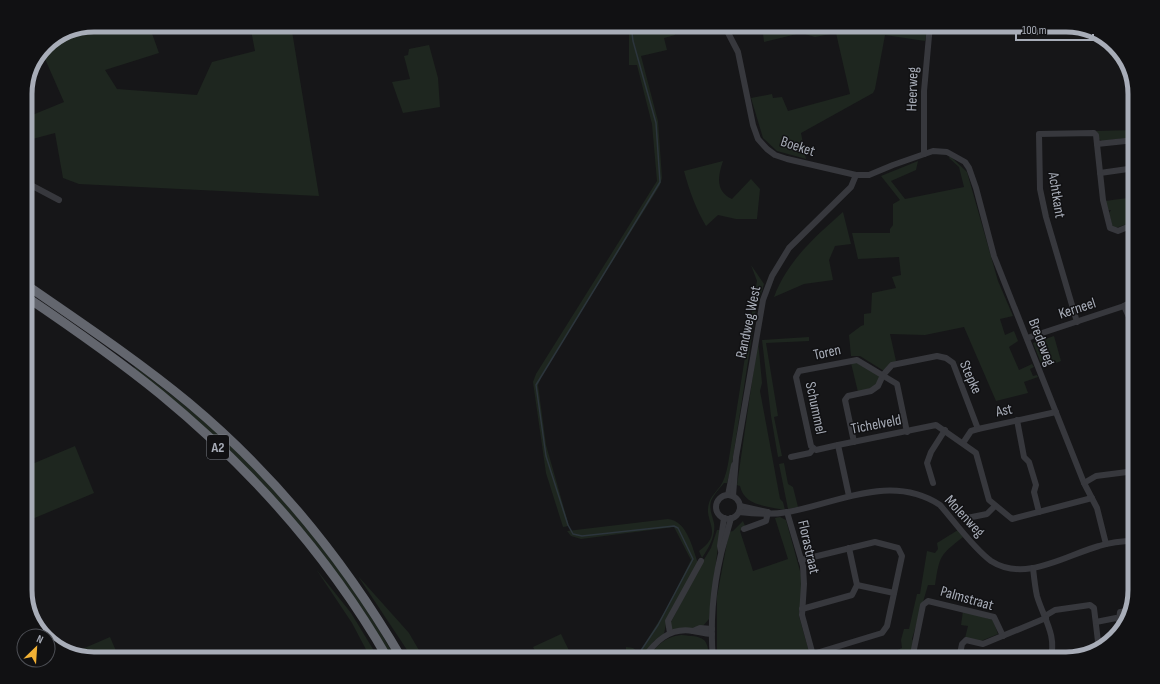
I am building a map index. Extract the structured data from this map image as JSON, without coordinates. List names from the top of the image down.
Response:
{
  "streets": {
    "highway": ["A2"],
    "street": [
      "Heerweg",
      "Boeket",
      "Achtkant",
      "Kerneel",
      "Randweg West",
      "Bredeweg",
      "Toren",
      "Stepke",
      "Schummel",
      "Ast",
      "Tichelveld",
      "Molenweg",
      "Florastraat",
      "Palmstraat"
    ]
  },
  "crossings": [
    ["Heerweg", "Boeket"],
    ["Heerweg", "Bredeweg"],
    ["Boeket", "Randweg West"],
    ["Boeket", "Bredeweg"],
    ["Achtkant", "Kerneel"],
    ["Kerneel", "Bredeweg"],
    ["Randweg West", "Molenweg"],
    ["Bredeweg", "Ast"],
    ["Bredeweg", "Tichelveld"],
    ["Bredeweg", "Molenweg"],
    ["Toren", "Stepke"],
    ["Toren", "Schummel"],
    ["Toren", "Tichelveld"],
    ["Stepke", "Ast"],
    ["Schummel", "Tichelveld"],
    ["Ast", "Tichelveld"],
    ["Tichelveld", "Molenweg"],
    ["Molenweg", "Florastraat"]
  ],
  "scale_bar": "100 m",
  "north": "top right"
}
